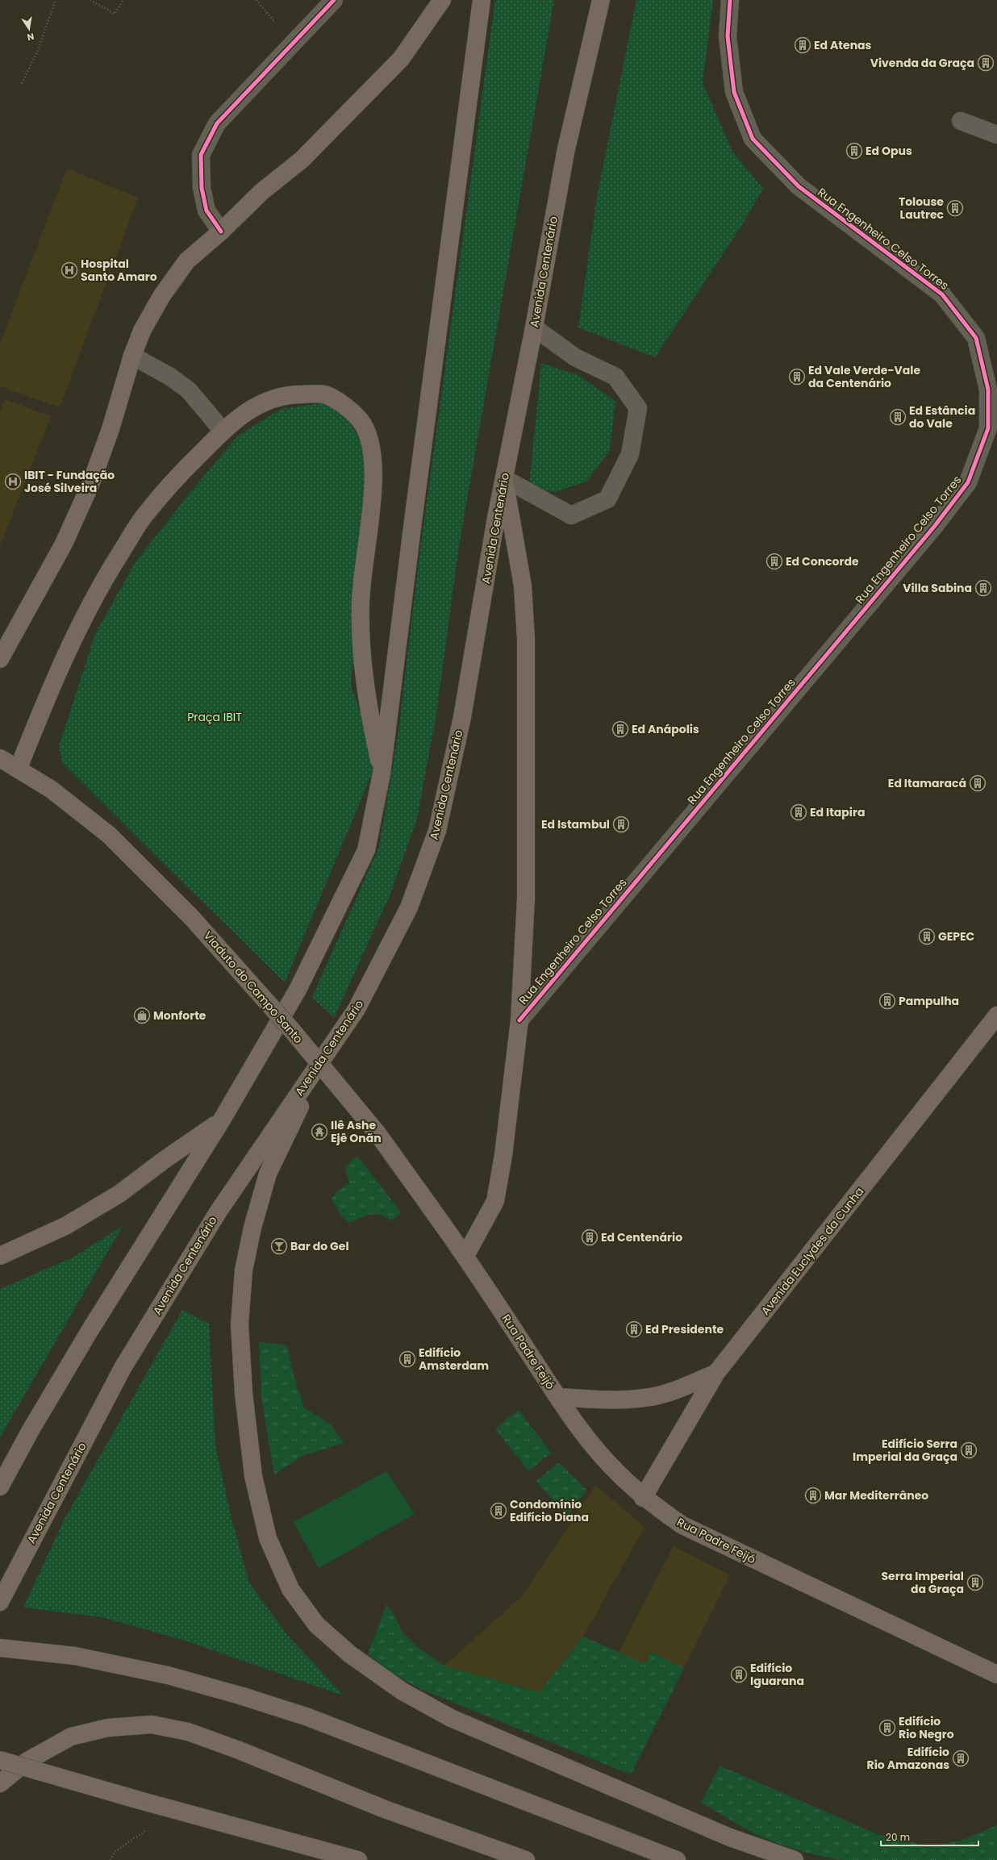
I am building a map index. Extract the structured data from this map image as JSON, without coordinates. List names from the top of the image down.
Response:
{
  "streets": {
    "main road": [
      "Avenida Centenário",
      "Viaduto do Campo Santo",
      "Avenida Euclydes da Cunha",
      "Rua Padre Feijó"
    ],
    "street": ["Rua Engenheiro Celso Torres"]
  },
  "crossings": [
    ["Viaduto do Campo Santo", "Rua Padre Feijó"],
    ["Avenida Euclydes da Cunha", "Rua Padre Feijó"]
  ],
  "parks": ["Praça IBIT"],
  "places": {
    "building": [
      "Ed Atenas",
      "Vivenda da Graça",
      "Ed Opus",
      "Tolouse Lautrec",
      "Ed Vale Verde-Vale da Centenário",
      "Ed Estância do Vale",
      "Ed Concorde",
      "Villa Sabina",
      "Ed Anápolis",
      "Ed Itamaracá",
      "Ed Itapira",
      "Ed Istambul",
      "GEPEC",
      "Pampulha",
      "Ed Centenário",
      "Ed Presidente",
      "Edifício Amsterdam",
      "Edifício Serra Imperial da Graça",
      "Mar Mediterrâneo",
      "Condomínio Edifício Diana",
      "Serra Imperial da Graça",
      "Edifício Iguarana",
      "Edifício Rio Negro",
      "Edifício Rio Amazonas"
    ],
    "hospital": ["Hospital Santo Amaro", "IBIT - Fundação José Silveira"],
    "shop": ["Monforte"],
    "temple": ["Ilê Ashe Ejê Onãn"],
    "bar": ["Bar do Gel"]
  },
  "scale_bar": "20 m",
  "north": "bottom"
}
